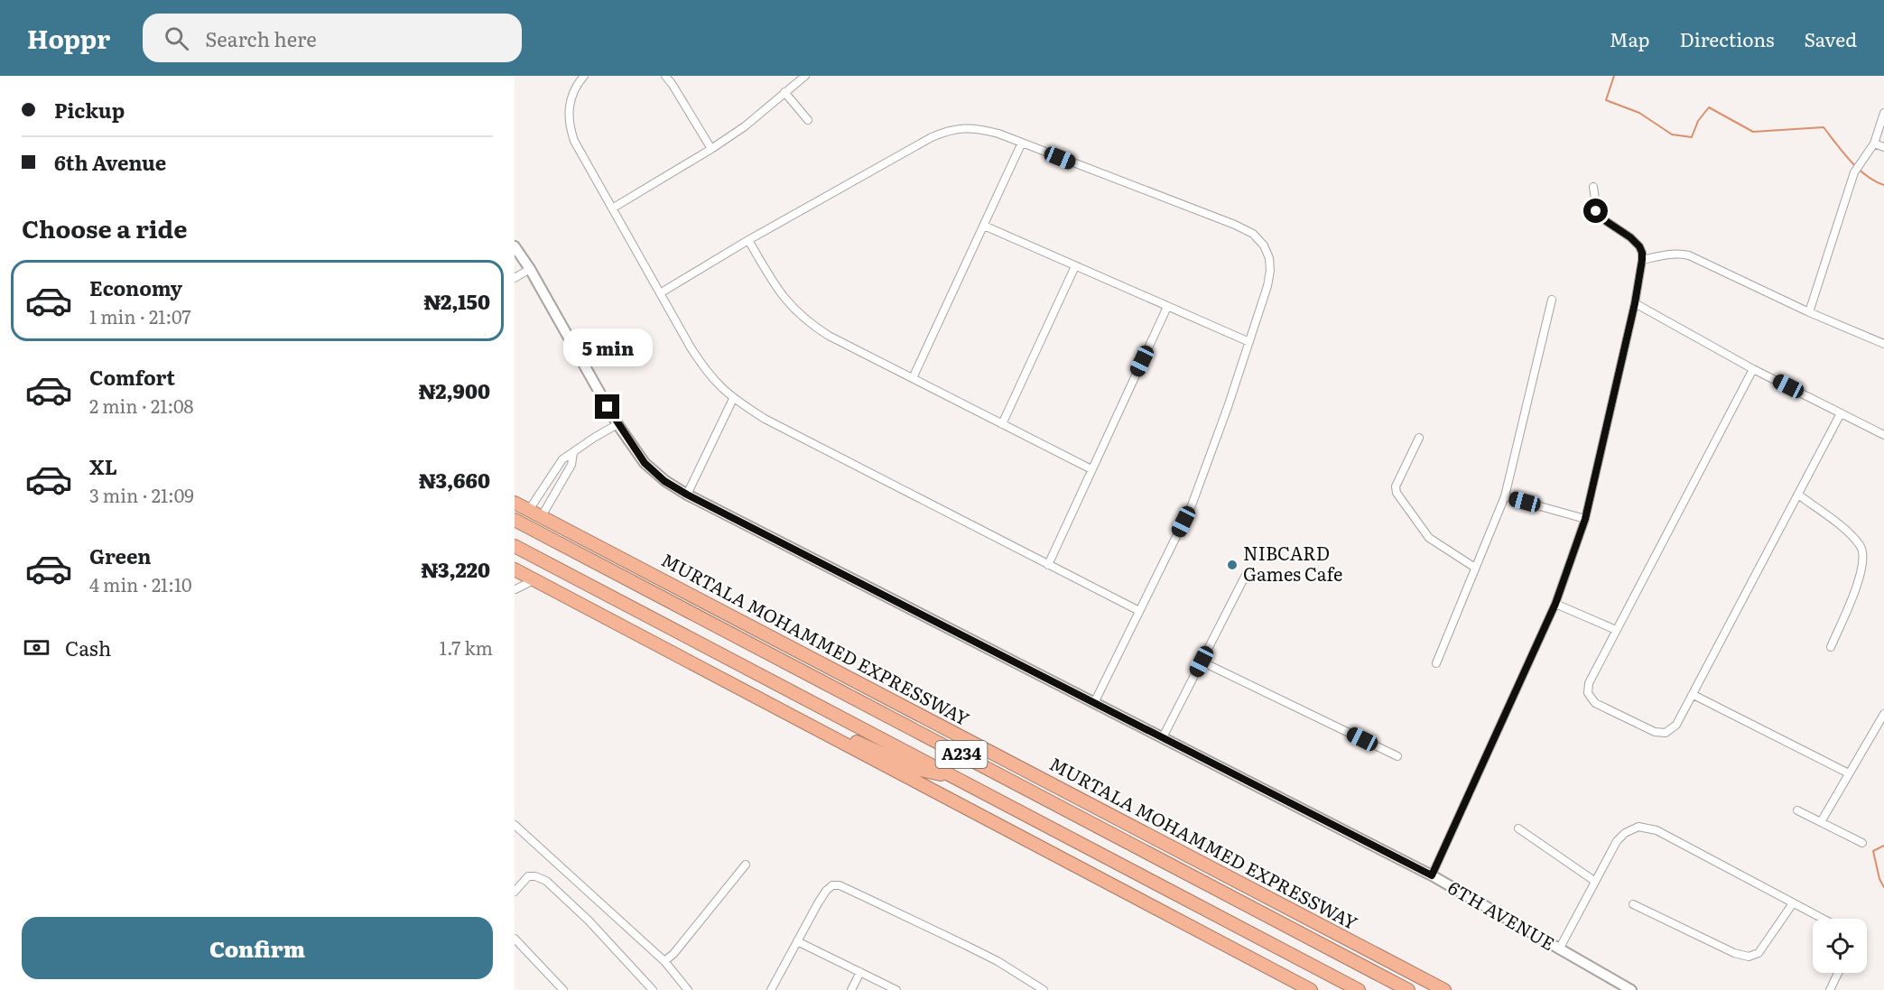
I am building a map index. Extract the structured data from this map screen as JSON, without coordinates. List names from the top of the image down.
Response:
{
  "streets": {
    "highway": ["MURTALA MOHAMMED EXPRESSWAY", "A234"],
    "street": ["6TH AVENUE"]
  },
  "places": ["NIBCARD Games Cafe"],
  "page": {
    "header": "Hoppr",
    "search": "Search here",
    "nav": ["Map", "Directions", "Saved"],
    "banner": ["Pickup", "6th Avenue"],
    "heading": "Choose a ride",
    "list": [
      {
        "name": "Economy",
        "note": "1 min · 21:07",
        "value": "₦2,150"
      },
      {
        "name": "Comfort",
        "note": "2 min · 21:08",
        "value": "₦2,900"
      },
      {
        "name": "XL",
        "note": "3 min · 21:09",
        "value": "₦3,660"
      },
      {
        "name": "Green",
        "note": "4 min · 21:10",
        "value": "₦3,220"
      }
    ],
    "bubble": "5 min",
    "pay": ["Cash", "1.7 km"],
    "buttons": "Confirm"
  }
}
